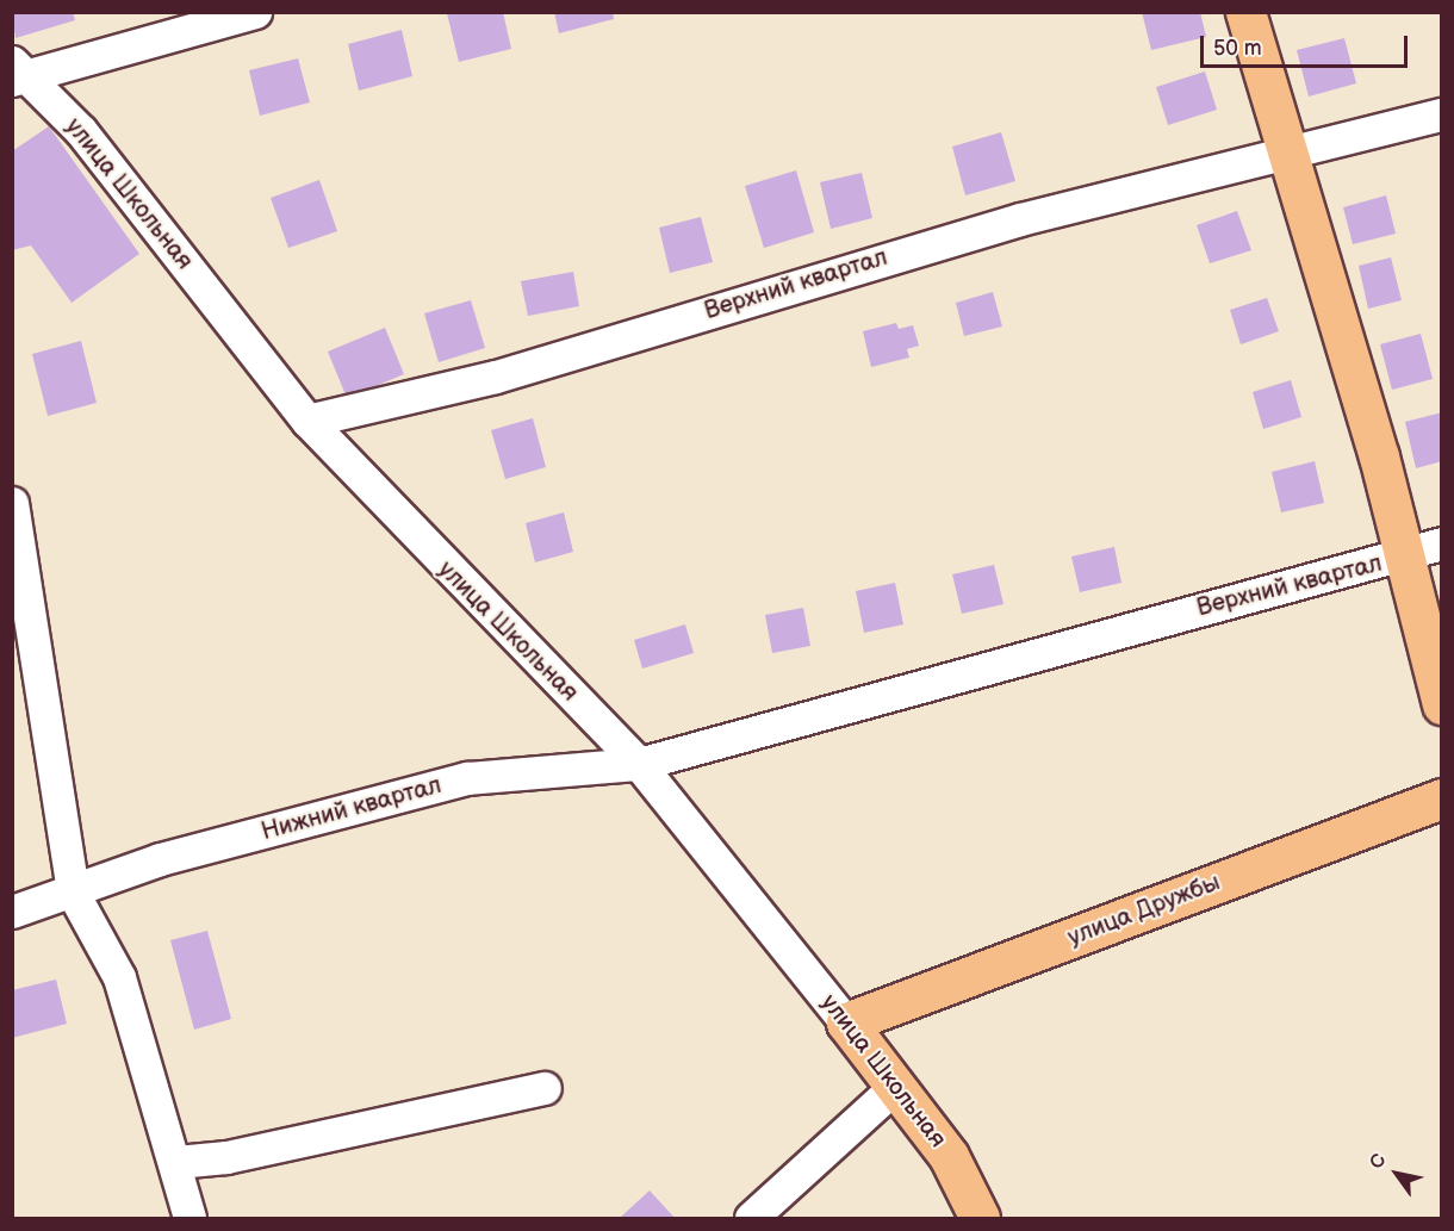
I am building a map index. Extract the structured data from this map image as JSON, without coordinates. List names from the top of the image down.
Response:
{
  "streets": {
    "main road": ["улица Школьная", "Верхний квартал", "улица Дружбы"],
    "street": ["Нижний квартал"]
  },
  "crossings": [
    ["улица Школьная", "Верхний квартал"],
    ["улица Школьная", "Нижний квартал"],
    ["улица Школьная", "улица Дружбы"],
    ["Верхний квартал", "Нижний квартал"]
  ],
  "scale_bar": "50 m",
  "north": "top left"
}
